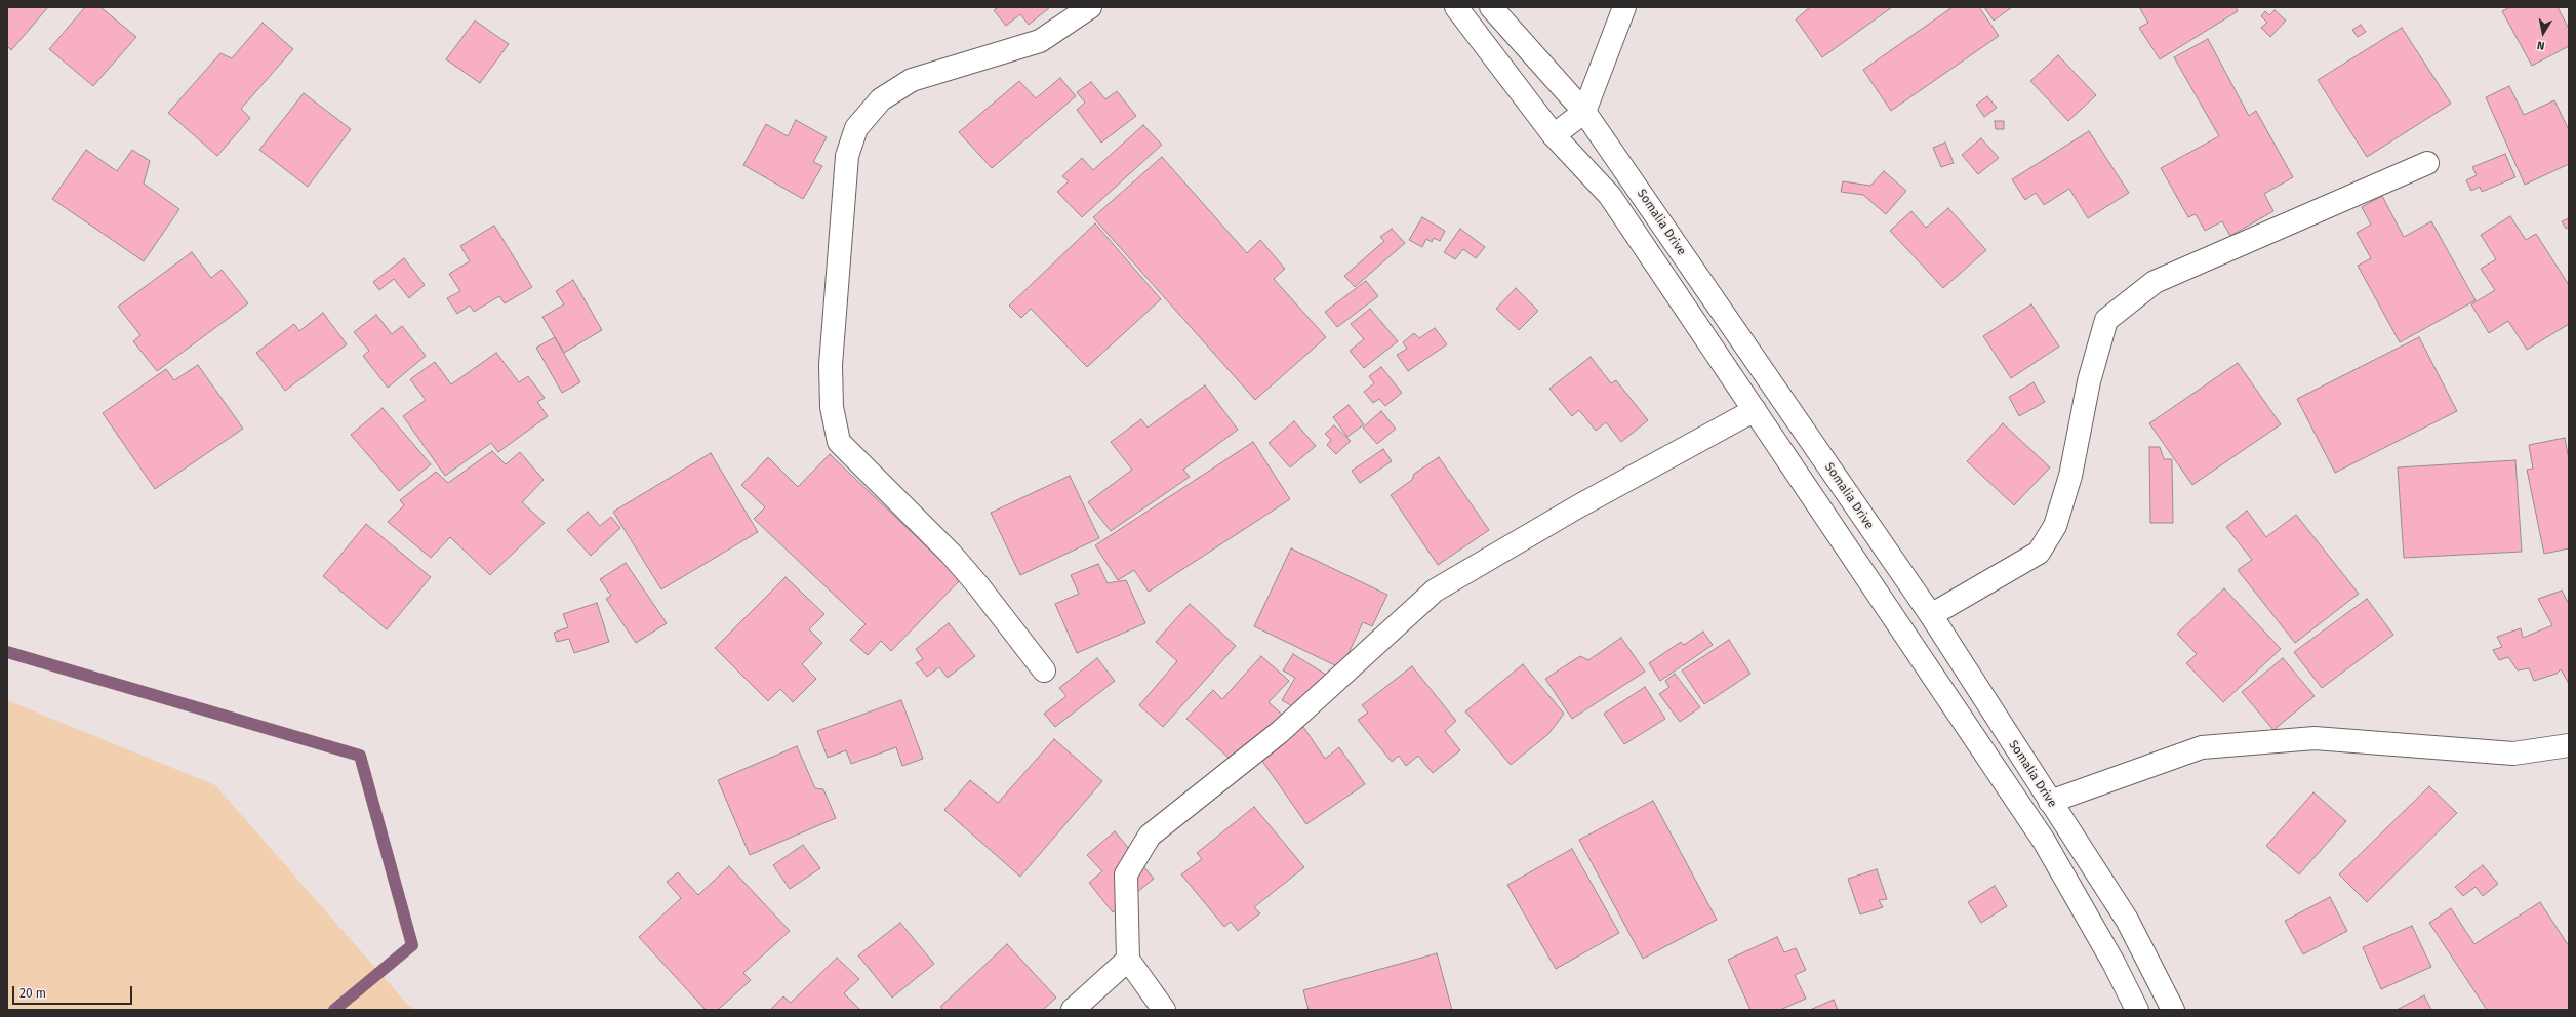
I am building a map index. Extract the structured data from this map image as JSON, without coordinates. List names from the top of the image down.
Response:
{
  "streets": {
    "street": ["Somalia Drive"]
  },
  "scale_bar": "20 m",
  "north": "bottom"
}
